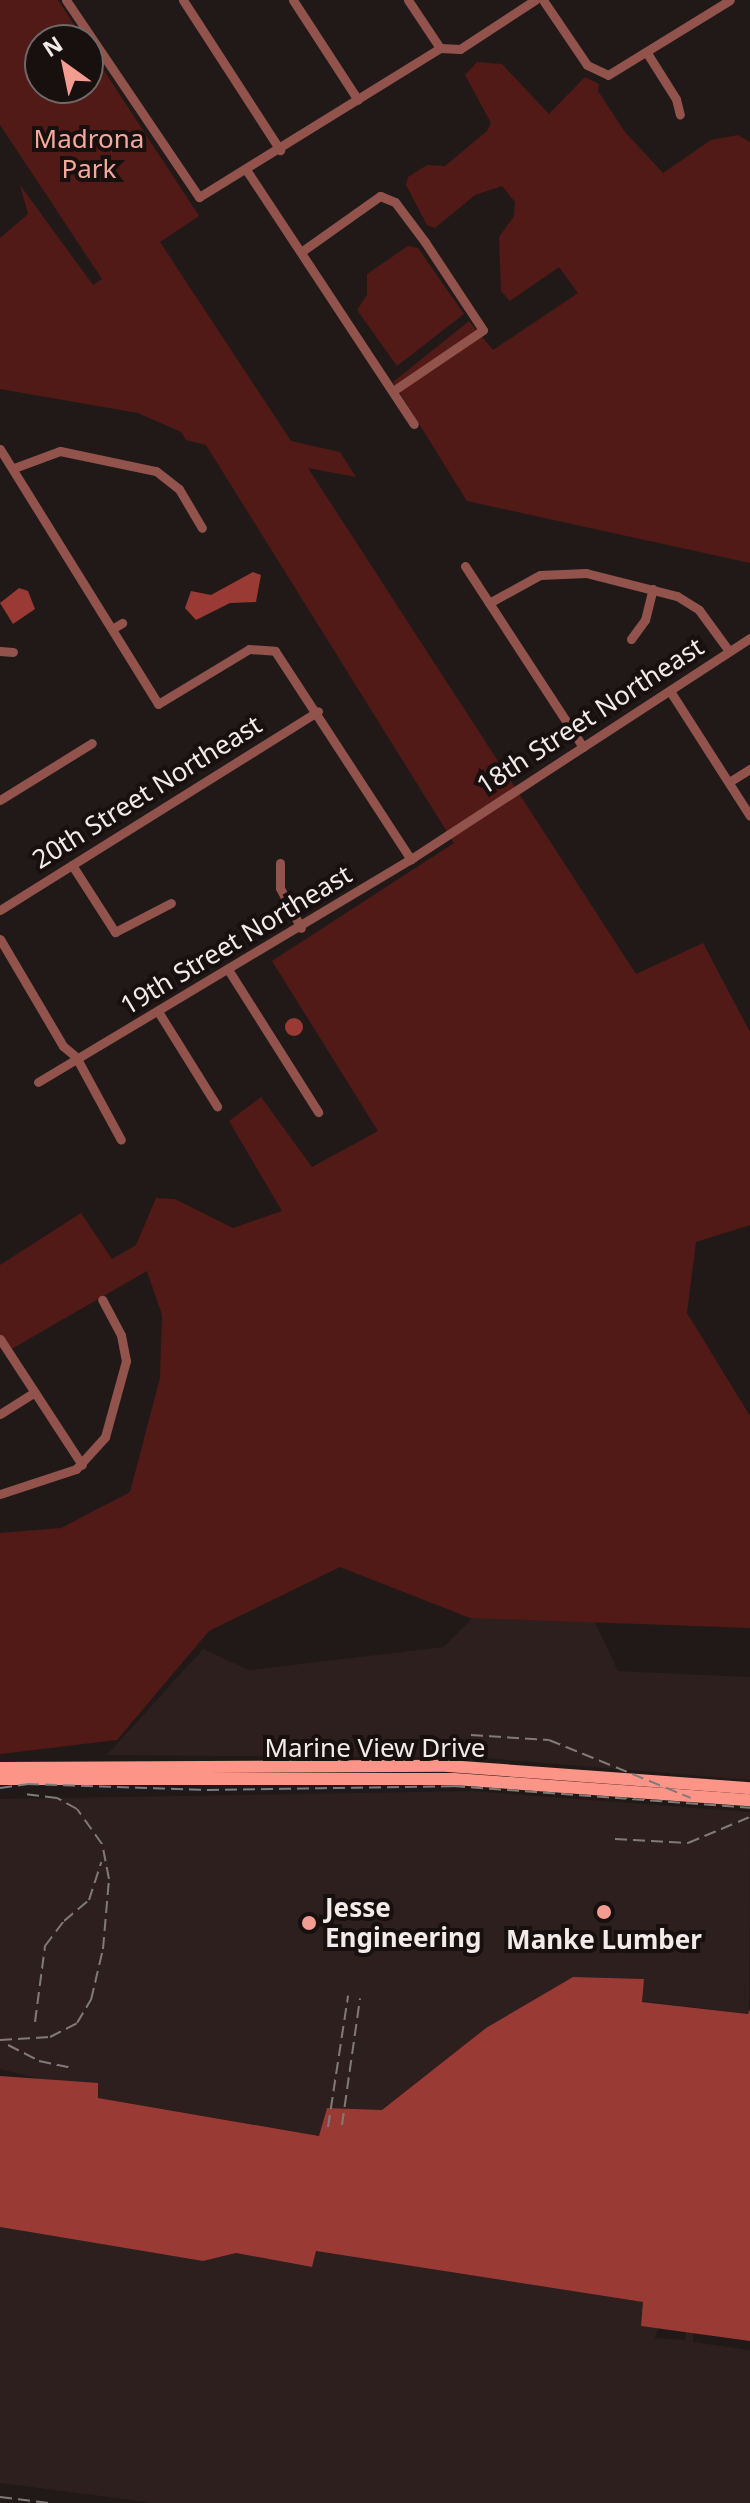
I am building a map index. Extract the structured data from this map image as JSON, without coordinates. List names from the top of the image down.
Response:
{
  "streets": {
    "main road": ["Marine View Drive"],
    "street": ["18th Street Northeast", "20th Street Northeast", "19th Street Northeast"]
  },
  "crossings": [
    ["18th Street Northeast", "19th Street Northeast"]
  ],
  "parks": ["Madrona Park"],
  "places": ["Manke Lumber", "Jesse Engineering"],
  "north": "top left"
}
